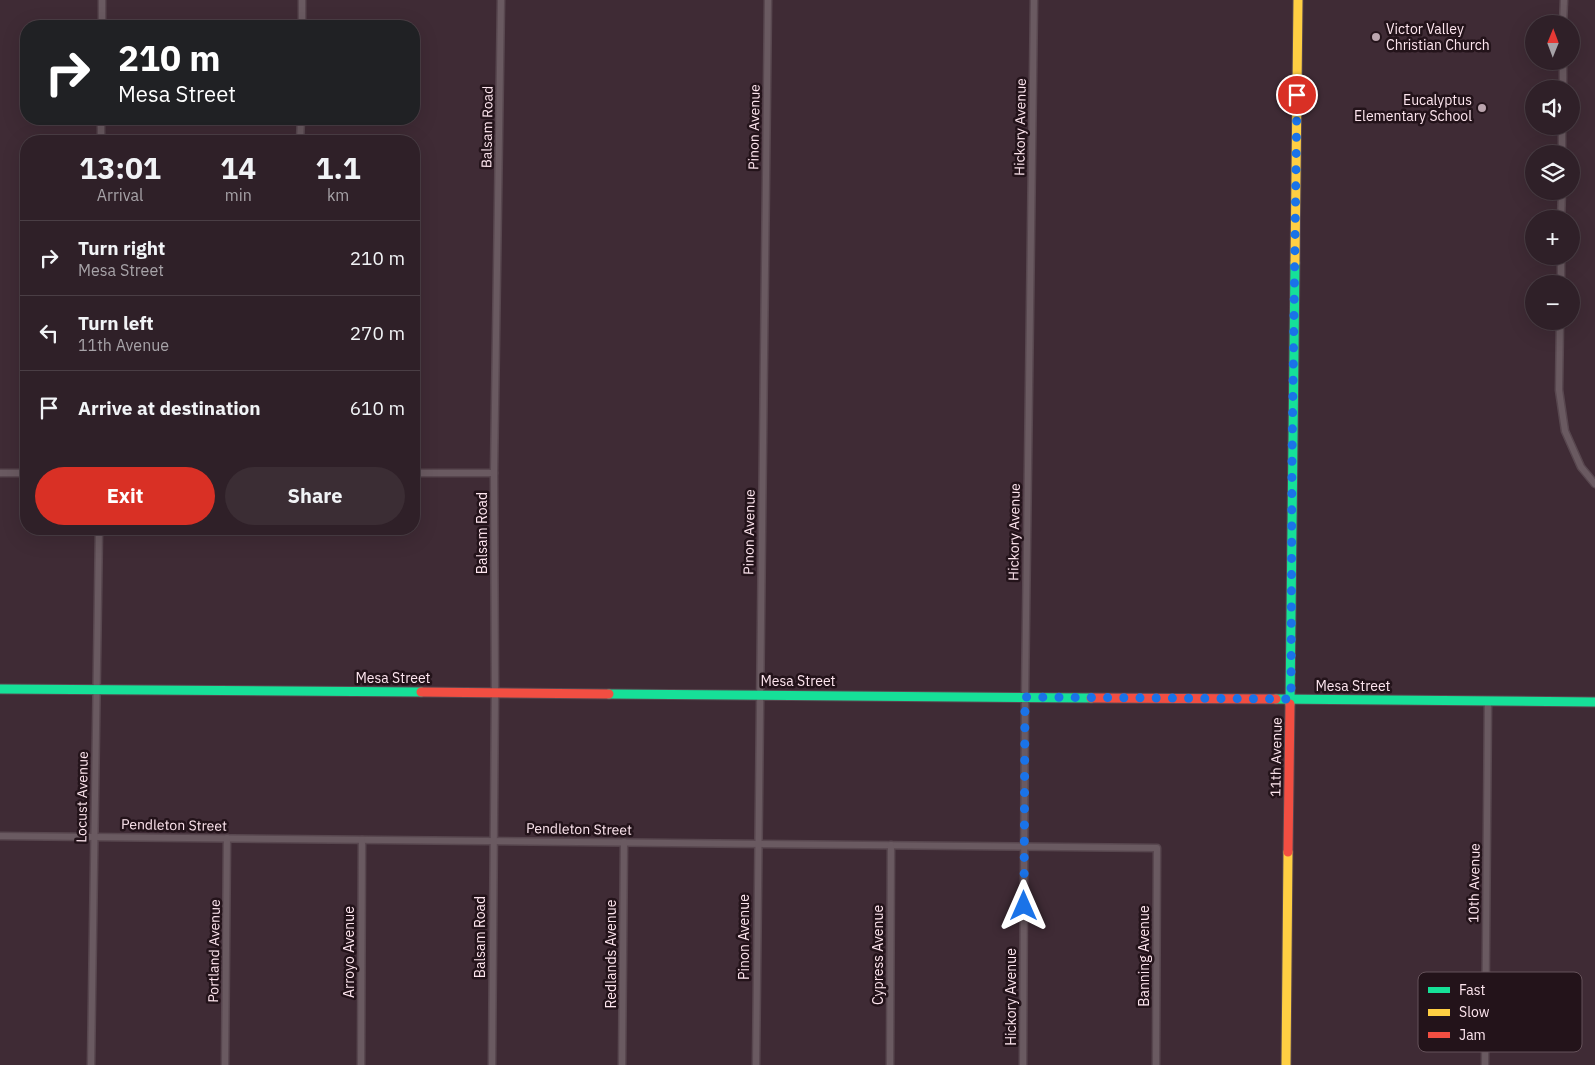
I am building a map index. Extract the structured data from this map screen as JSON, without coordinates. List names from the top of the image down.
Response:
{
  "streets": {
    "street": [
      "Balsam Road",
      "Pinon Avenue",
      "Hickory Avenue",
      "Mesa Street",
      "11th Avenue",
      "Locust Avenue",
      "Pendleton Street",
      "10th Avenue",
      "Portland Avenue",
      "Arroyo Avenue",
      "Redlands Avenue",
      "Cypress Avenue",
      "Banning Avenue"
    ]
  },
  "crossings": [
    ["Balsam Road", "Mesa Street"],
    ["Balsam Road", "Pendleton Street"],
    ["Pinon Avenue", "Mesa Street"],
    ["Pinon Avenue", "Pendleton Street"],
    ["Hickory Avenue", "Mesa Street"],
    ["Hickory Avenue", "Pendleton Street"],
    ["Mesa Street", "11th Avenue"],
    ["Mesa Street", "Locust Avenue"],
    ["Mesa Street", "10th Avenue"],
    ["Locust Avenue", "Pendleton Street"],
    ["Pendleton Street", "Portland Avenue"],
    ["Pendleton Street", "Arroyo Avenue"],
    ["Pendleton Street", "Redlands Avenue"],
    ["Pendleton Street", "Cypress Avenue"],
    ["Pendleton Street", "Banning Avenue"]
  ],
  "places": ["Victor Valley Christian Church", "Eucalyptus Elementary School"],
  "legend": ["Fast", "Slow", "Jam"],
  "north": "top",
  "page": {
    "map_buttons": ["+", "−"],
    "turn": ["210 m", "Mesa Street"],
    "eta": [
      "13:01",
      "Arrival",
      "14",
      "min",
      "1.1",
      "km"
    ],
    "list": [
      {
        "name": "Turn right",
        "note": "Mesa Street",
        "value": "210 m"
      },
      {
        "name": "Turn left",
        "note": "11th Avenue",
        "value": "270 m"
      },
      {
        "name": "Arrive at destination",
        "value": "610 m"
      }
    ],
    "buttons": ["Exit", "Share"]
  }
}
